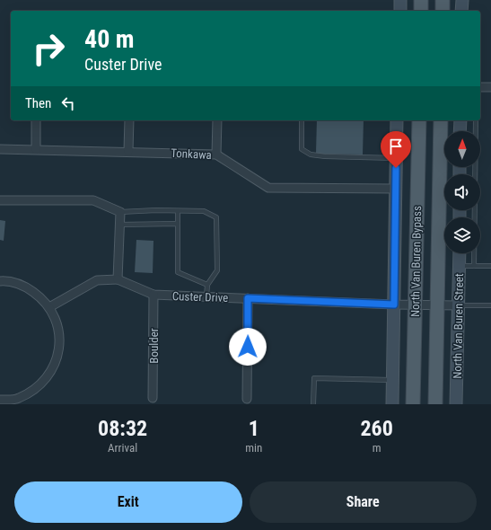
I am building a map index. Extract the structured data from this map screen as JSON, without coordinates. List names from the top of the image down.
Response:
{
  "streets": {
    "main road": ["North Van Buren Bypass"],
    "street": [
      "Tonkawa",
      "Custer Drive",
      "North Van Buren Street",
      "Boulder"
    ]
  },
  "crossings": [
    ["North Van Buren Bypass", "Custer Drive"],
    ["Custer Drive", "North Van Buren Street"],
    ["Custer Drive", "Boulder"]
  ],
  "north": "top",
  "page": {
    "turn": ["40 m", "Custer Drive"],
    "then": "Then",
    "eta": [
      "08:32",
      "Arrival",
      "1",
      "min",
      "260",
      "m"
    ],
    "buttons": ["Exit", "Share"]
  }
}
